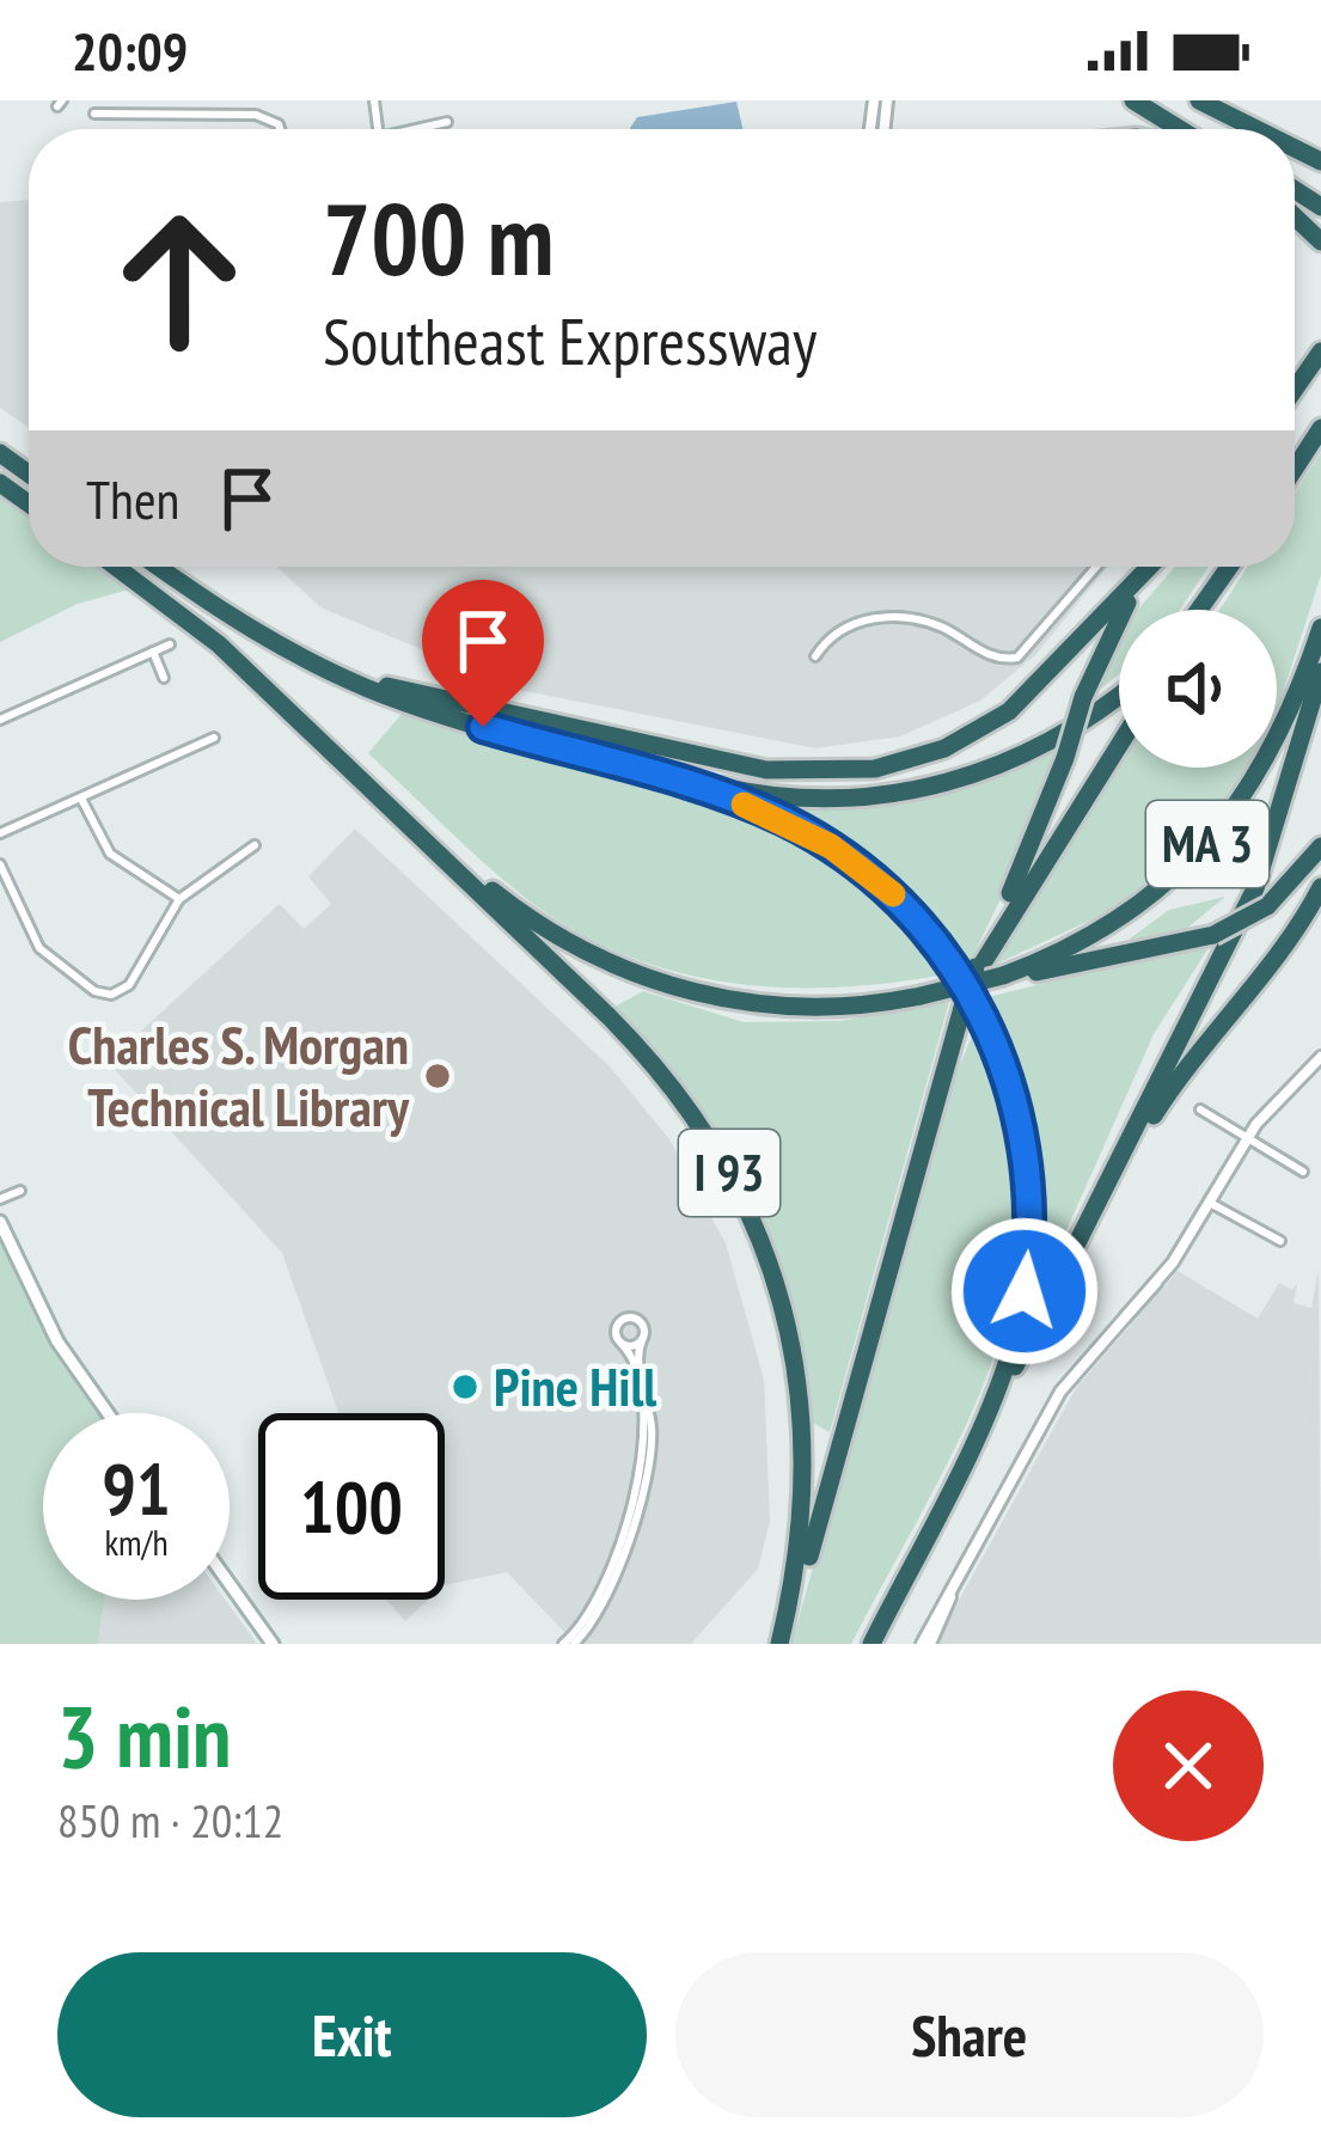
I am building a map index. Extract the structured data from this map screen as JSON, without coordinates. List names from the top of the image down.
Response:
{
  "streets": {
    "highway": ["MA 3", "I 93"]
  },
  "crossings": [
    ["MA 3", "I 93"]
  ],
  "places": ["Charles S. Morgan Technical Library", "Pine Hill"],
  "page": {
    "status": "20:09",
    "turn": ["700 m", "Southeast Expressway"],
    "then": "Then",
    "speed": "91 km/h",
    "limit": "100",
    "heading": ["3 min", "850 m · 20:12"],
    "buttons": ["Exit", "Share"]
  }
}
